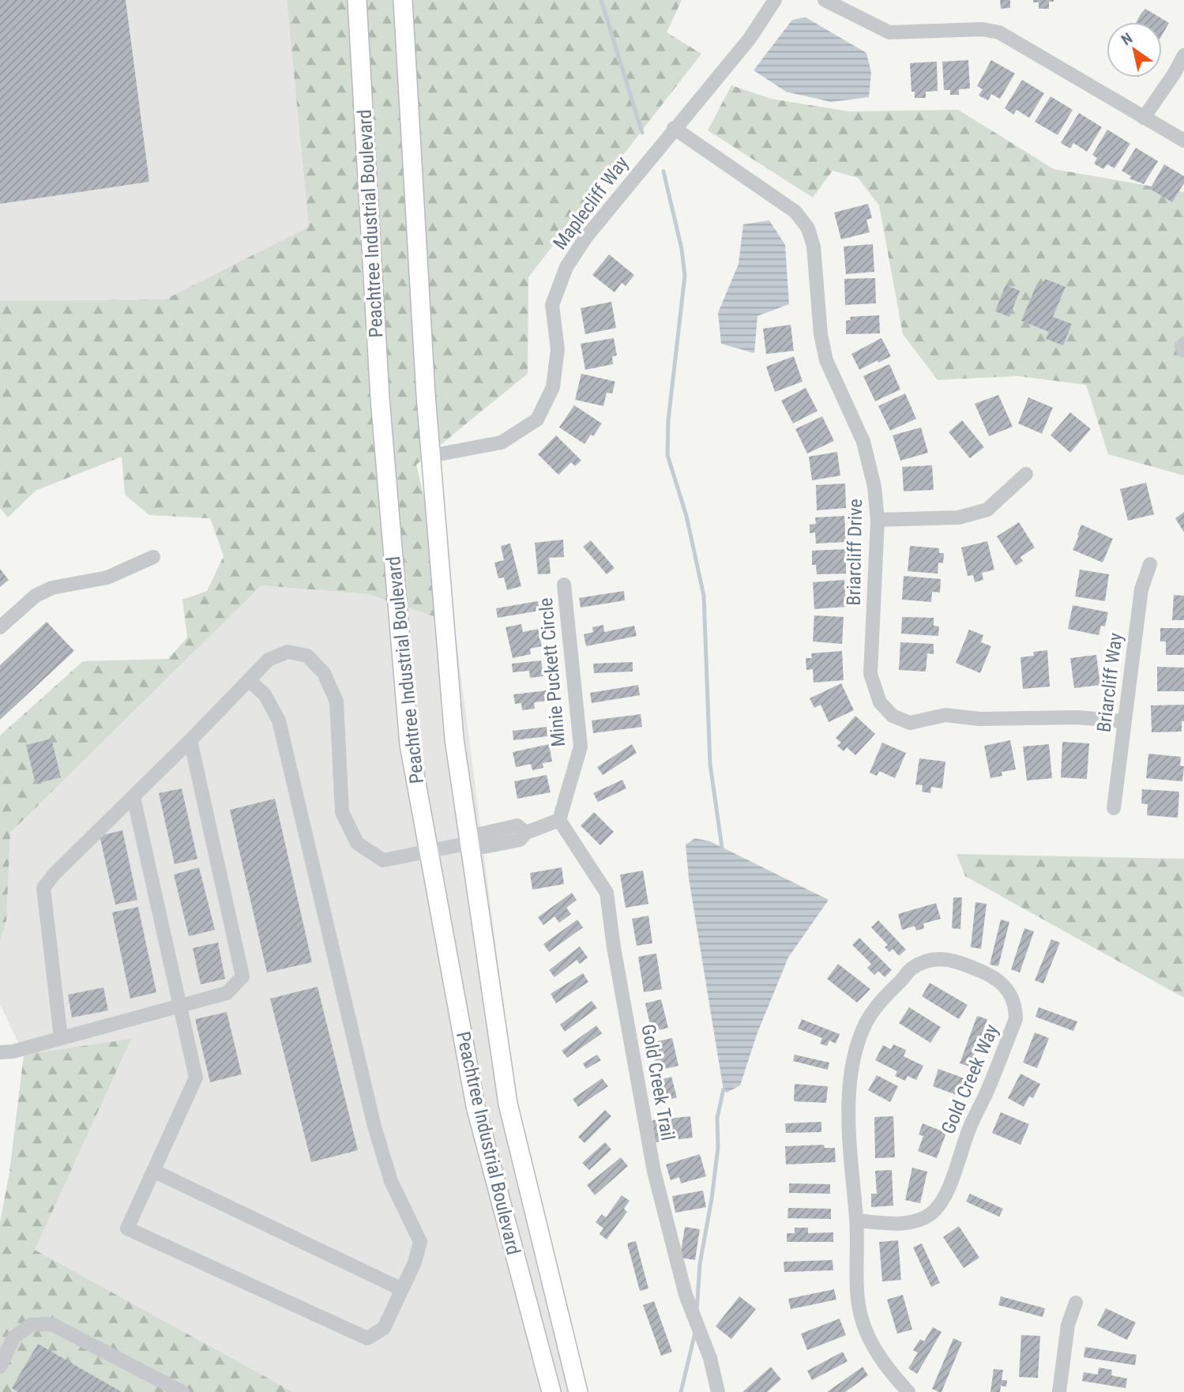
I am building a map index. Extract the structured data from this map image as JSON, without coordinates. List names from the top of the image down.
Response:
{
  "streets": {
    "main road": ["Peachtree Industrial Boulevard"],
    "street": [
      "Maplecliff Way",
      "Briarcliff Drive",
      "Minie Puckett Circle",
      "Briarcliff Way",
      "Gold Creek Way",
      "Gold Creek Trail"
    ]
  },
  "crossings": [
    ["Maplecliff Way", "Peachtree Industrial Boulevard"],
    ["Maplecliff Way", "Briarcliff Drive"],
    ["Briarcliff Drive", "Briarcliff Way"],
    ["Minie Puckett Circle", "Gold Creek Trail"]
  ],
  "north": "top left"
}
